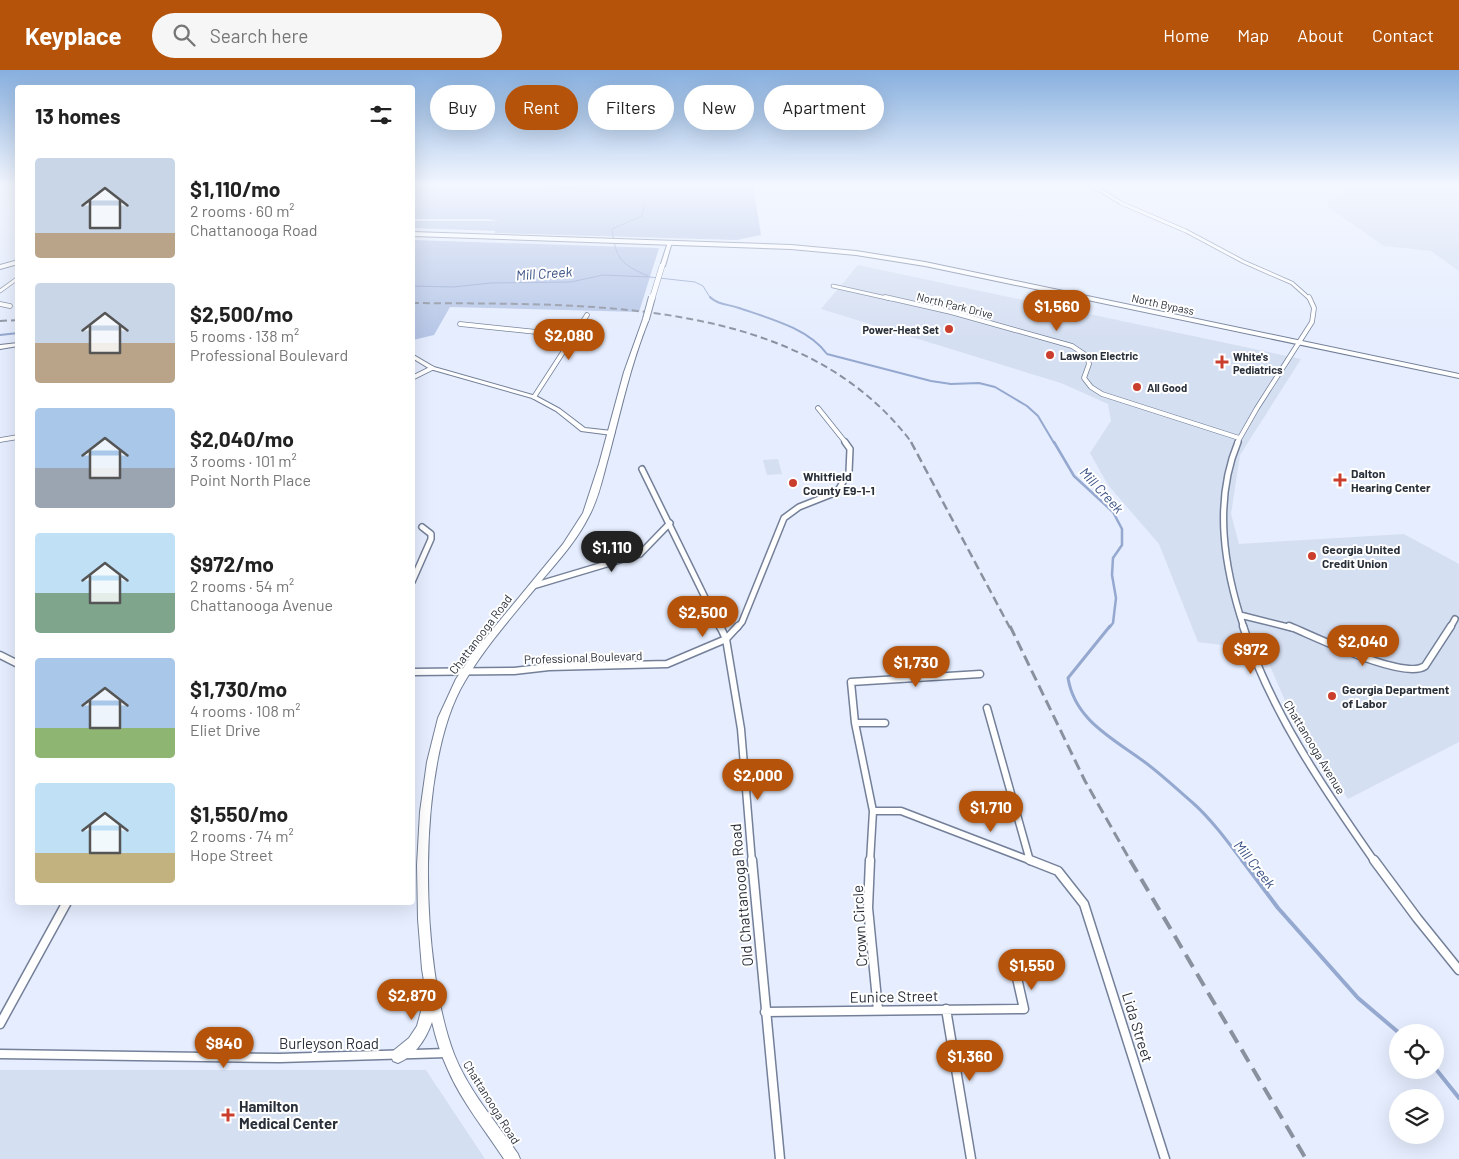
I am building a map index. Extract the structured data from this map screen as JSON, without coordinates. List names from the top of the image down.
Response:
{
  "streets": {
    "highway": ["North Bypass"],
    "main road": ["Chattanooga Road"],
    "street": [
      "North Park Drive",
      "Professional Boulevard",
      "Chattanooga Avenue",
      "Old Chattanooga Road",
      "Crown Circle",
      "Eunice Street",
      "Lida Street",
      "Burleyson Road"
    ]
  },
  "crossings": [
    ["North Bypass", "Chattanooga Road"],
    ["North Bypass", "Chattanooga Avenue"],
    ["North Park Drive", "Chattanooga Avenue"],
    ["Chattanooga Road", "Professional Boulevard"],
    ["Chattanooga Road", "Burleyson Road"],
    ["Professional Boulevard", "Old Chattanooga Road"],
    ["Old Chattanooga Road", "Eunice Street"],
    ["Crown Circle", "Eunice Street"]
  ],
  "water": ["Mill Creek"],
  "places": {
    "other": [
      "Power-Heat Set",
      "Lawson Electric",
      "All Good",
      "Whitfield County E9-1-1",
      "Georgia United Credit Union",
      "Georgia Department of Labor"
    ],
    "health": ["White's Pediatrics", "Dalton Hearing Center", "Hamilton Medical Center"]
  },
  "page": {
    "header": "Keyplace",
    "search": "Search here",
    "nav": [
      "Home",
      "Map",
      "About",
      "Contact"
    ],
    "chip": [
      "Buy",
      "Rent",
      "Filters",
      "New",
      "Apartment"
    ],
    "heading": "13 homes",
    "list": [
      {
        "name": "$1,110/mo",
        "note": "2 rooms · 60 m² · Chattanooga Road"
      },
      {
        "name": "$2,500/mo",
        "note": "5 rooms · 138 m² · Professional Boulevard"
      },
      {
        "name": "$2,040/mo",
        "note": "3 rooms · 101 m² · Point North Place"
      },
      {
        "name": "$972/mo",
        "note": "2 rooms · 54 m² · Chattanooga Avenue"
      },
      {
        "name": "$1,730/mo",
        "note": "4 rooms · 108 m² · Eliet Drive"
      },
      {
        "name": "$1,550/mo",
        "note": "2 rooms · 74 m² · Hope Street"
      }
    ],
    "price": [
      "$1,560",
      "$2,080",
      "$1,110",
      "$2,500",
      "$2,040",
      "$972",
      "$1,730",
      "$2,000",
      "$1,710",
      "$1,550",
      "$2,870",
      "$840",
      "$1,360"
    ]
  }
}
